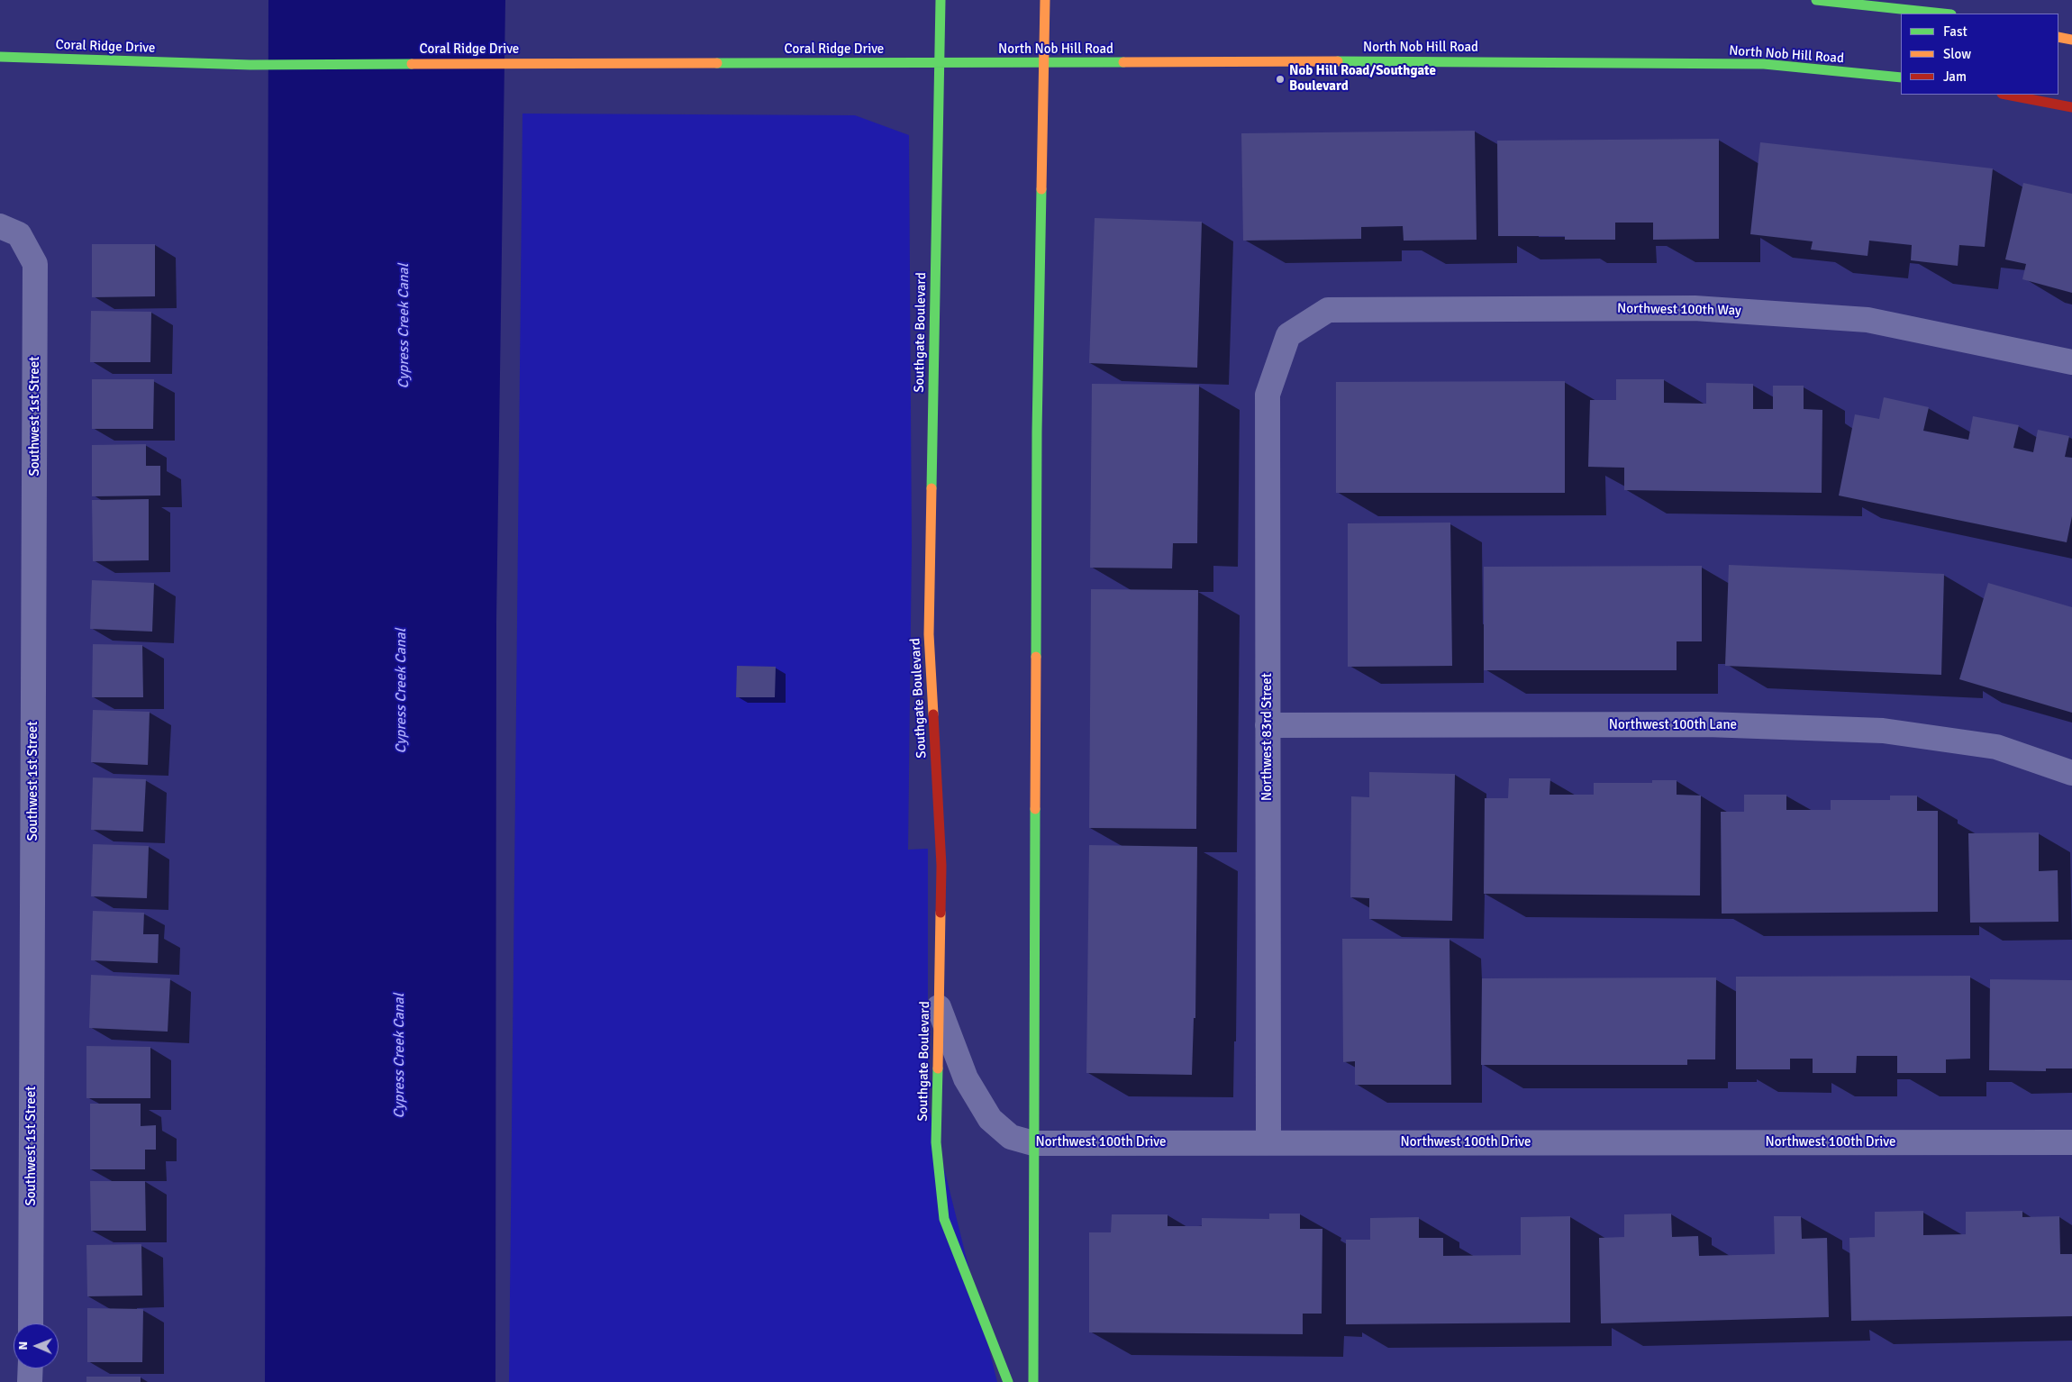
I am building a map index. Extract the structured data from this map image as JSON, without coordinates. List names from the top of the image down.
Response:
{
  "streets": {
    "street": [
      "Coral Ridge Drive",
      "North Nob Hill Road",
      "Northwest 100th Way",
      "Southgate Boulevard",
      "Southwest 1st Street",
      "Northwest 100th Lane",
      "Northwest 83rd Street",
      "Northwest 100th Drive"
    ]
  },
  "crossings": [
    ["Coral Ridge Drive", "North Nob Hill Road"],
    ["Coral Ridge Drive", "Southgate Boulevard"],
    ["North Nob Hill Road", "Southgate Boulevard"],
    ["Northwest 100th Way", "Northwest 83rd Street"],
    ["Southgate Boulevard", "Northwest 100th Drive"],
    ["Northwest 100th Lane", "Northwest 83rd Street"],
    ["Northwest 83rd Street", "Northwest 100th Drive"]
  ],
  "water": ["Cypress Creek Canal"],
  "places": ["Nob Hill Road/Southgate Boulevard"],
  "legend": ["Fast", "Slow", "Jam"],
  "north": "left"
}
